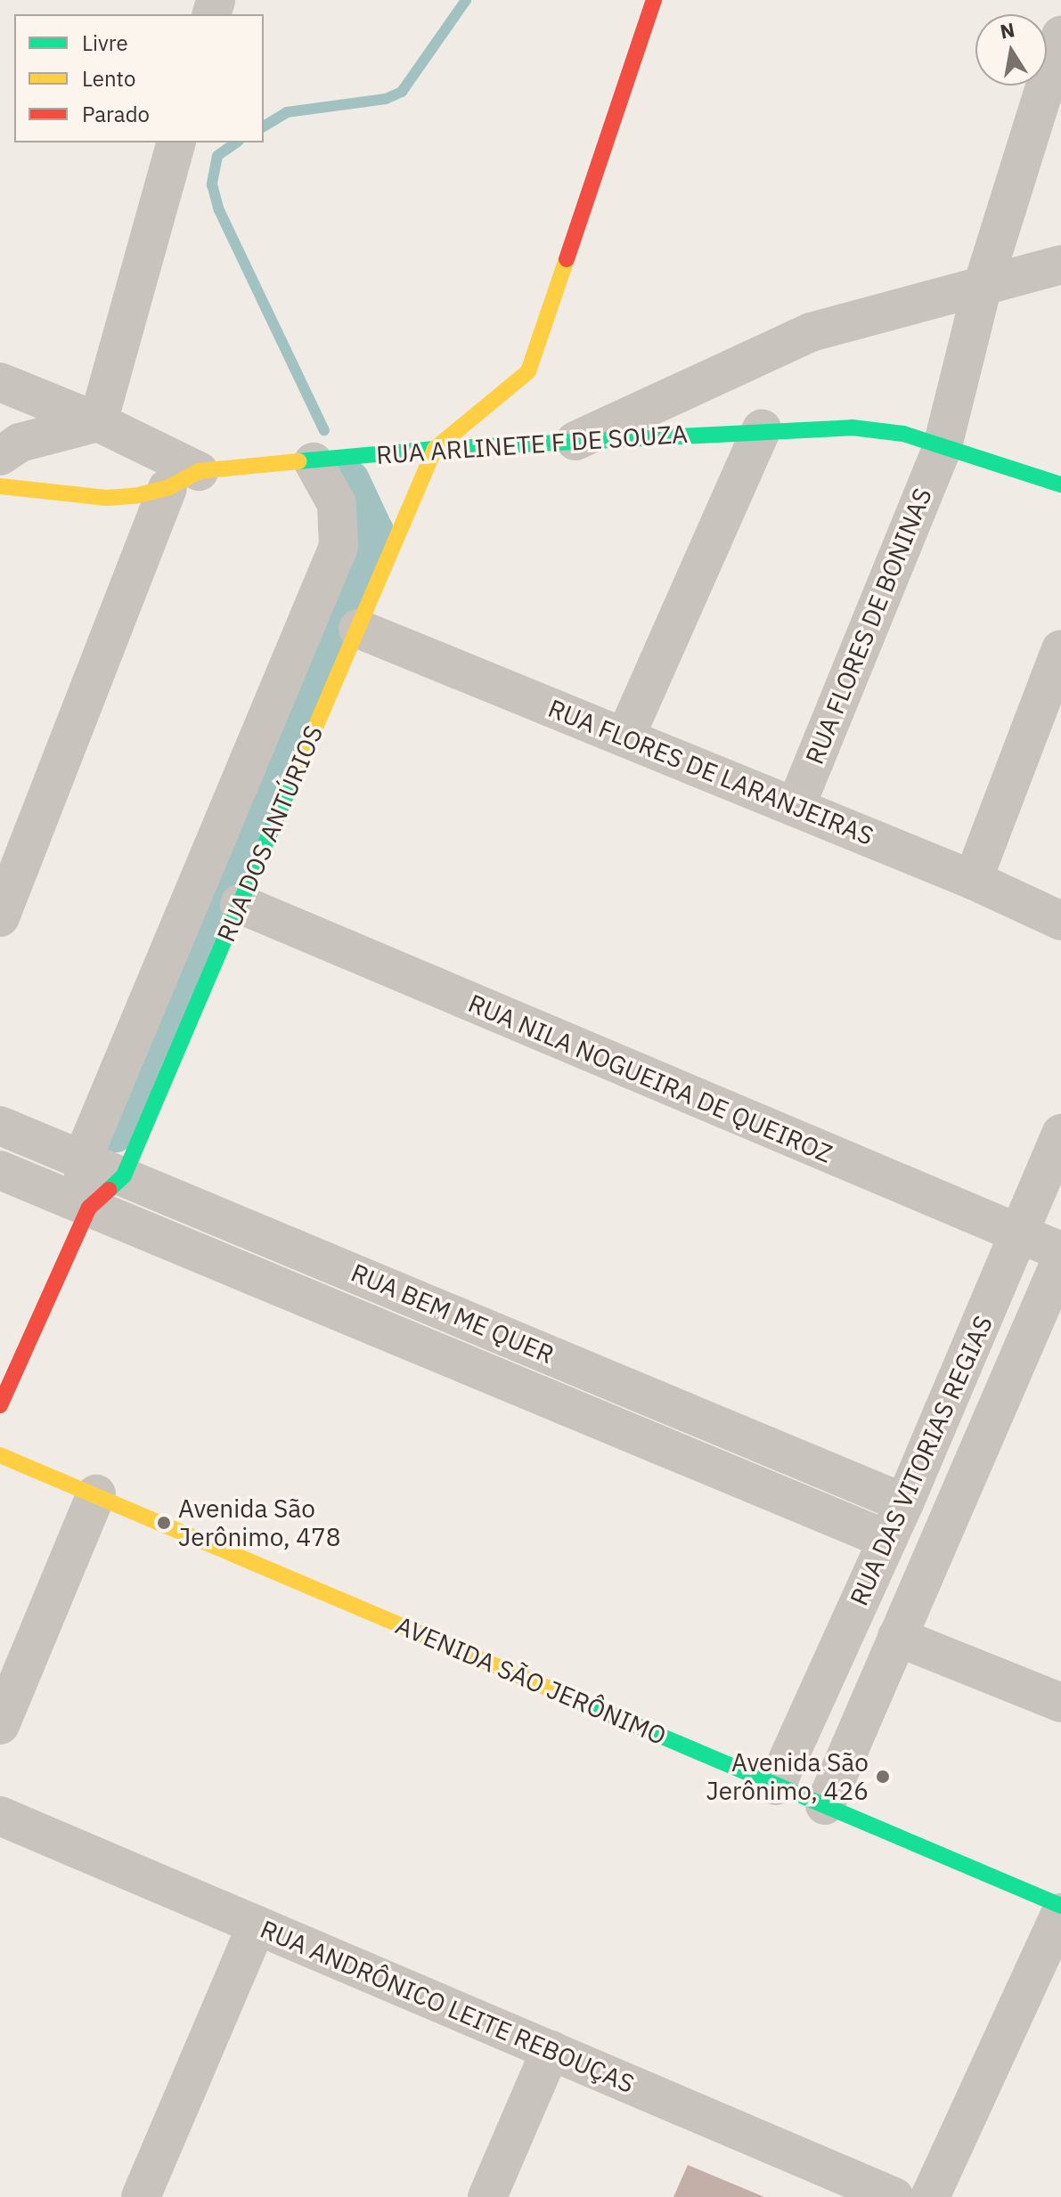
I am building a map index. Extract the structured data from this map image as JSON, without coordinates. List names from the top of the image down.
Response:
{
  "streets": {
    "street": [
      "RUA ARLINETE F DE SOUZA",
      "RUA FLORES DE BONINAS",
      "RUA FLORES DE LARANJEIRAS",
      "RUA DOS ANTÚRIOS",
      "RUA NILA NOGUEIRA DE QUEIROZ",
      "RUA BEM ME QUER",
      "RUA DAS VITORIAS REGIAS",
      "AVENIDA SÃO JERÔNIMO",
      "RUA ANDRÔNICO LEITE REBOUÇAS"
    ]
  },
  "crossings": [
    ["RUA ARLINETE F DE SOUZA", "RUA FLORES DE BONINAS"],
    ["RUA ARLINETE F DE SOUZA", "RUA DOS ANTÚRIOS"],
    ["RUA FLORES DE BONINAS", "RUA FLORES DE LARANJEIRAS"],
    ["RUA FLORES DE LARANJEIRAS", "RUA DOS ANTÚRIOS"],
    ["RUA DOS ANTÚRIOS", "RUA NILA NOGUEIRA DE QUEIROZ"],
    ["RUA DOS ANTÚRIOS", "RUA BEM ME QUER"],
    ["RUA NILA NOGUEIRA DE QUEIROZ", "RUA DAS VITORIAS REGIAS"],
    ["RUA BEM ME QUER", "RUA DAS VITORIAS REGIAS"],
    ["RUA DAS VITORIAS REGIAS", "AVENIDA SÃO JERÔNIMO"]
  ],
  "places": ["Avenida São Jerônimo, 478", "Avenida São Jerônimo, 426"],
  "legend": ["Livre", "Lento", "Parado"],
  "north": "top"
}
